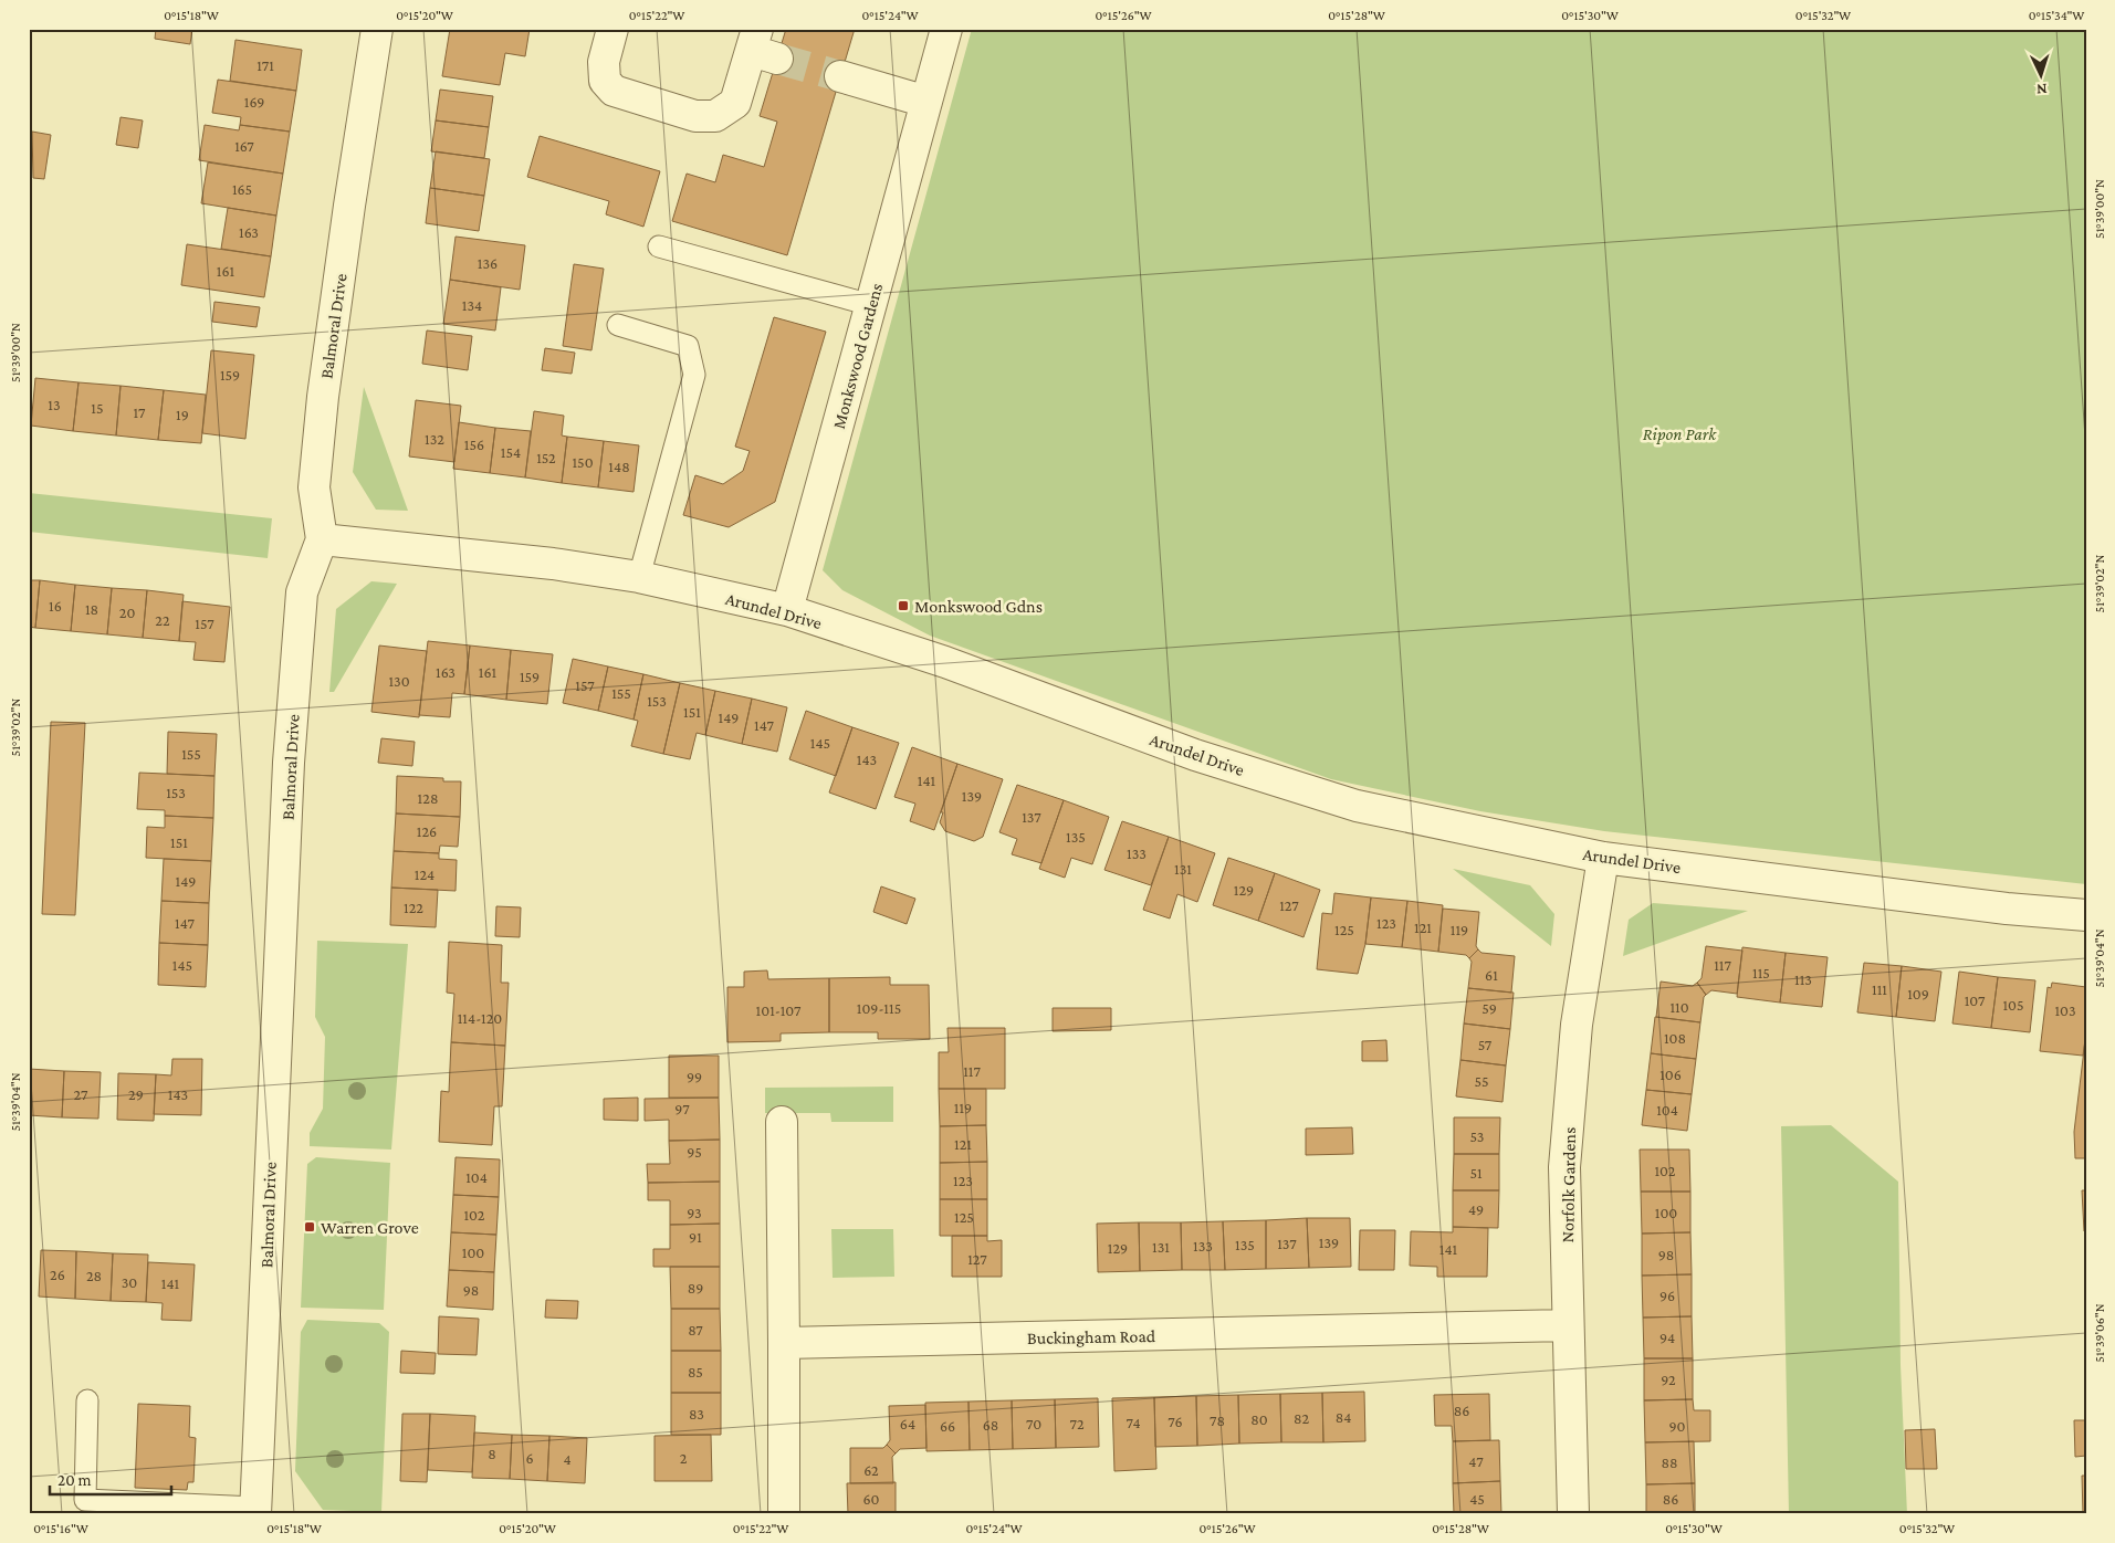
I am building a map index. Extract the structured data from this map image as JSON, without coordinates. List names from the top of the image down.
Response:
{
  "streets": {
    "street": [
      "Balmoral Drive",
      "Monkswood Gardens",
      "Arundel Drive",
      "Norfolk Gardens",
      "Buckingham Road"
    ]
  },
  "crossings": [
    ["Balmoral Drive", "Arundel Drive"],
    ["Monkswood Gardens", "Arundel Drive"],
    ["Arundel Drive", "Norfolk Gardens"],
    ["Norfolk Gardens", "Buckingham Road"]
  ],
  "parks": ["Ripon Park"],
  "places": {
    "transit": ["Monkswood Gdns", "Warren Grove"]
  },
  "house_numbers": [
    "171",
    "169",
    "167",
    "165",
    "163",
    "136",
    "161",
    "134",
    "159",
    "13",
    "15",
    "17",
    "19",
    "132",
    "156",
    "154",
    "152",
    "150",
    "148",
    "16",
    "18",
    "20",
    "22",
    "157",
    "163",
    "161",
    "159",
    "130",
    "157",
    "155",
    "153",
    "151",
    "149",
    "147",
    "145",
    "155",
    "143",
    "141",
    "153",
    "139",
    "128",
    "137",
    "126",
    "135",
    "151",
    "133",
    "131",
    "124",
    "149",
    "129",
    "127",
    "122",
    "147",
    "123",
    "121",
    "125",
    "119",
    "145",
    "117",
    "115",
    "61",
    "113",
    "111",
    "109",
    "107",
    "105",
    "110",
    "109-115",
    "59",
    "101-107",
    "103",
    "114-120",
    "108",
    "57",
    "117",
    "106",
    "99",
    "55",
    "27",
    "29",
    "143",
    "119",
    "97",
    "104",
    "53",
    "121",
    "95",
    "102",
    "51",
    "104",
    "123",
    "49",
    "93",
    "100",
    "102",
    "125",
    "91",
    "139",
    "137",
    "135",
    "133",
    "131",
    "129",
    "141",
    "100",
    "98",
    "127",
    "26",
    "28",
    "30",
    "141",
    "89",
    "98",
    "96",
    "87",
    "94",
    "85",
    "92",
    "86",
    "83",
    "84",
    "82",
    "80",
    "78",
    "76",
    "74",
    "64",
    "70",
    "72",
    "68",
    "66",
    "90",
    "8",
    "6",
    "2",
    "4",
    "47",
    "88",
    "62",
    "60",
    "45",
    "86"
  ],
  "scale_bar": "20 m",
  "north": "bottom",
  "coordinates": [
    "0°15'18\"W",
    "0°15'20\"W",
    "0°15'22\"W",
    "0°15'24\"W",
    "0°15'26\"W",
    "0°15'28\"W",
    "0°15'30\"W",
    "0°15'32\"W",
    "0°15'34\"W",
    "51°39'00\"N",
    "51°39'02\"N",
    "51°39'04\"N",
    "51°39'06\"N",
    "0°15'16\"W"
  ]
}
